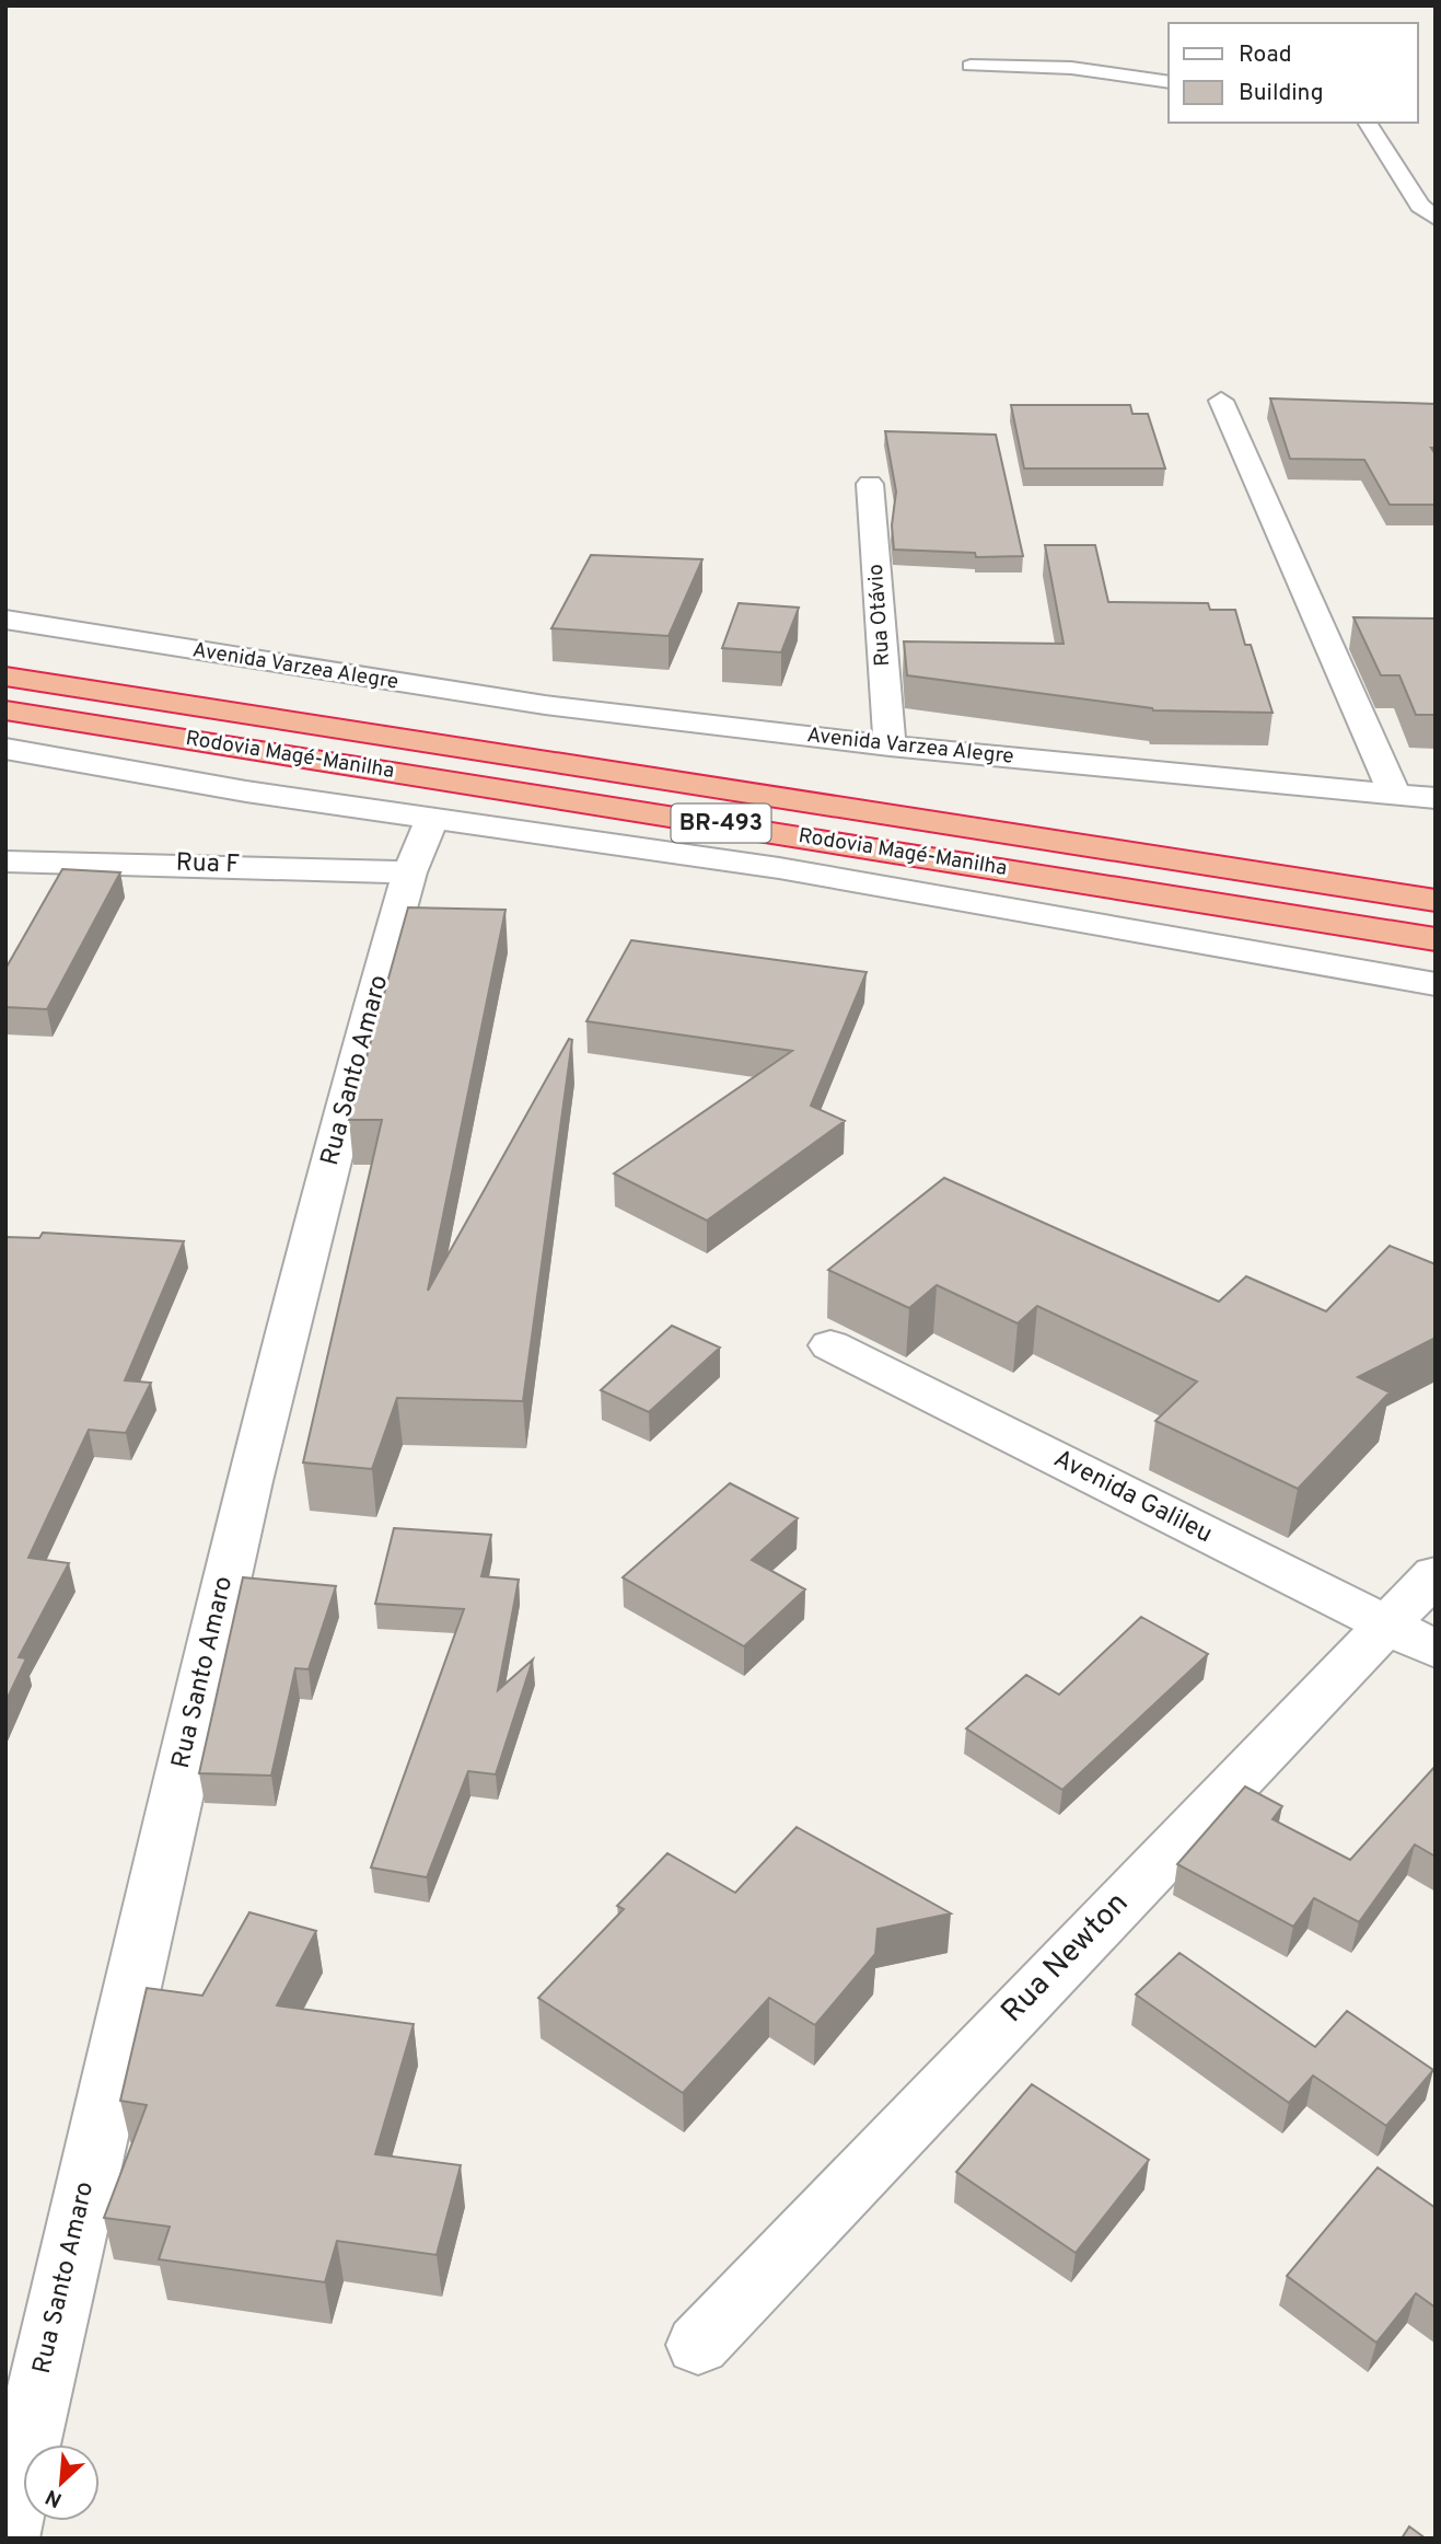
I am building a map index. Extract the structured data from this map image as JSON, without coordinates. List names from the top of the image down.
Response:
{
  "streets": {
    "highway": ["Rodovia Magé-Manilha", "BR-493"],
    "street": [
      "Rua Otávio",
      "Avenida Varzea Alegre",
      "Rua F",
      "Rua Santo Amaro",
      "Avenida Galileu",
      "Rua Newton"
    ]
  },
  "crossings": [
    ["Rua Otávio", "Avenida Varzea Alegre"],
    ["Rua F", "Rua Santo Amaro"],
    ["Avenida Galileu", "Rua Newton"]
  ],
  "legend": ["Road", "Building"],
  "north": "bottom left"
}
